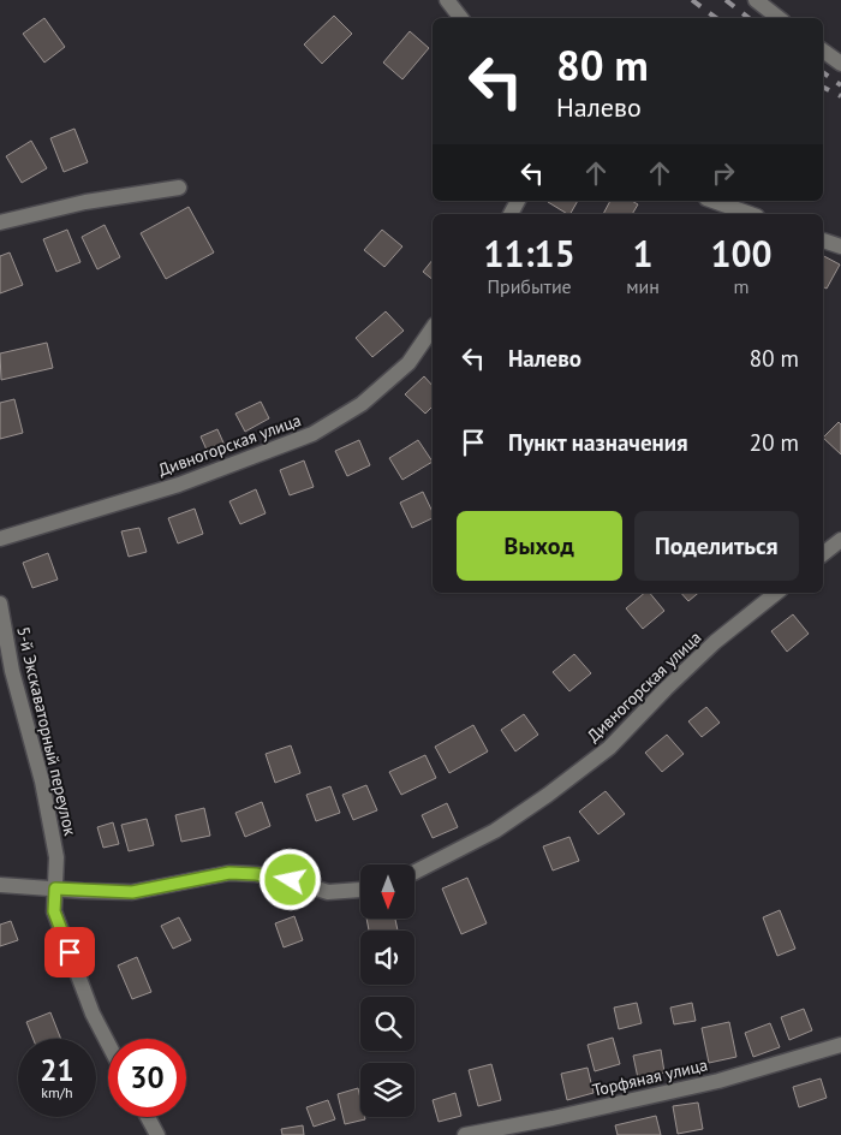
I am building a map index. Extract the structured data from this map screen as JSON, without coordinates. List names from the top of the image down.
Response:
{
  "streets": {
    "street": ["Дивногорская улица", "5-й Экскаваторный переулок", "Торфяная улица"]
  },
  "north": "bottom",
  "page": {
    "turn": ["80 m", "Налево"],
    "eta": [
      "11:15",
      "Прибытие",
      "1",
      "мин",
      "100",
      "m"
    ],
    "list": [
      {
        "name": "Налево",
        "value": "80 m"
      },
      {
        "name": "Пункт назначения",
        "value": "20 m"
      }
    ],
    "buttons": ["Выход", "Поделиться"],
    "speed": "21 km/h",
    "limit": "30"
  }
}
